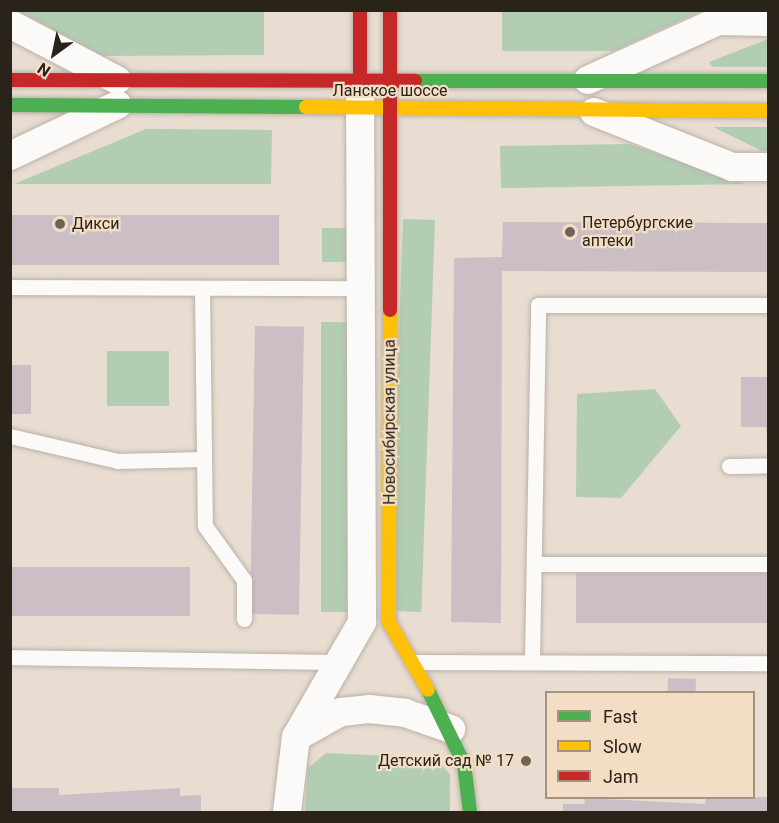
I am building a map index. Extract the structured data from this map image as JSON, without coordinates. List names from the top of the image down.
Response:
{
  "streets": {
    "main road": ["Ланское шоссе", "Новосибирская улица"]
  },
  "crossings": [
    ["Ланское шоссе", "Новосибирская улица"]
  ],
  "places": ["Дикси", "Петербургские аптеки", "Детский сад № 17"],
  "legend": ["Fast", "Slow", "Jam"],
  "north": "bottom left"
}
